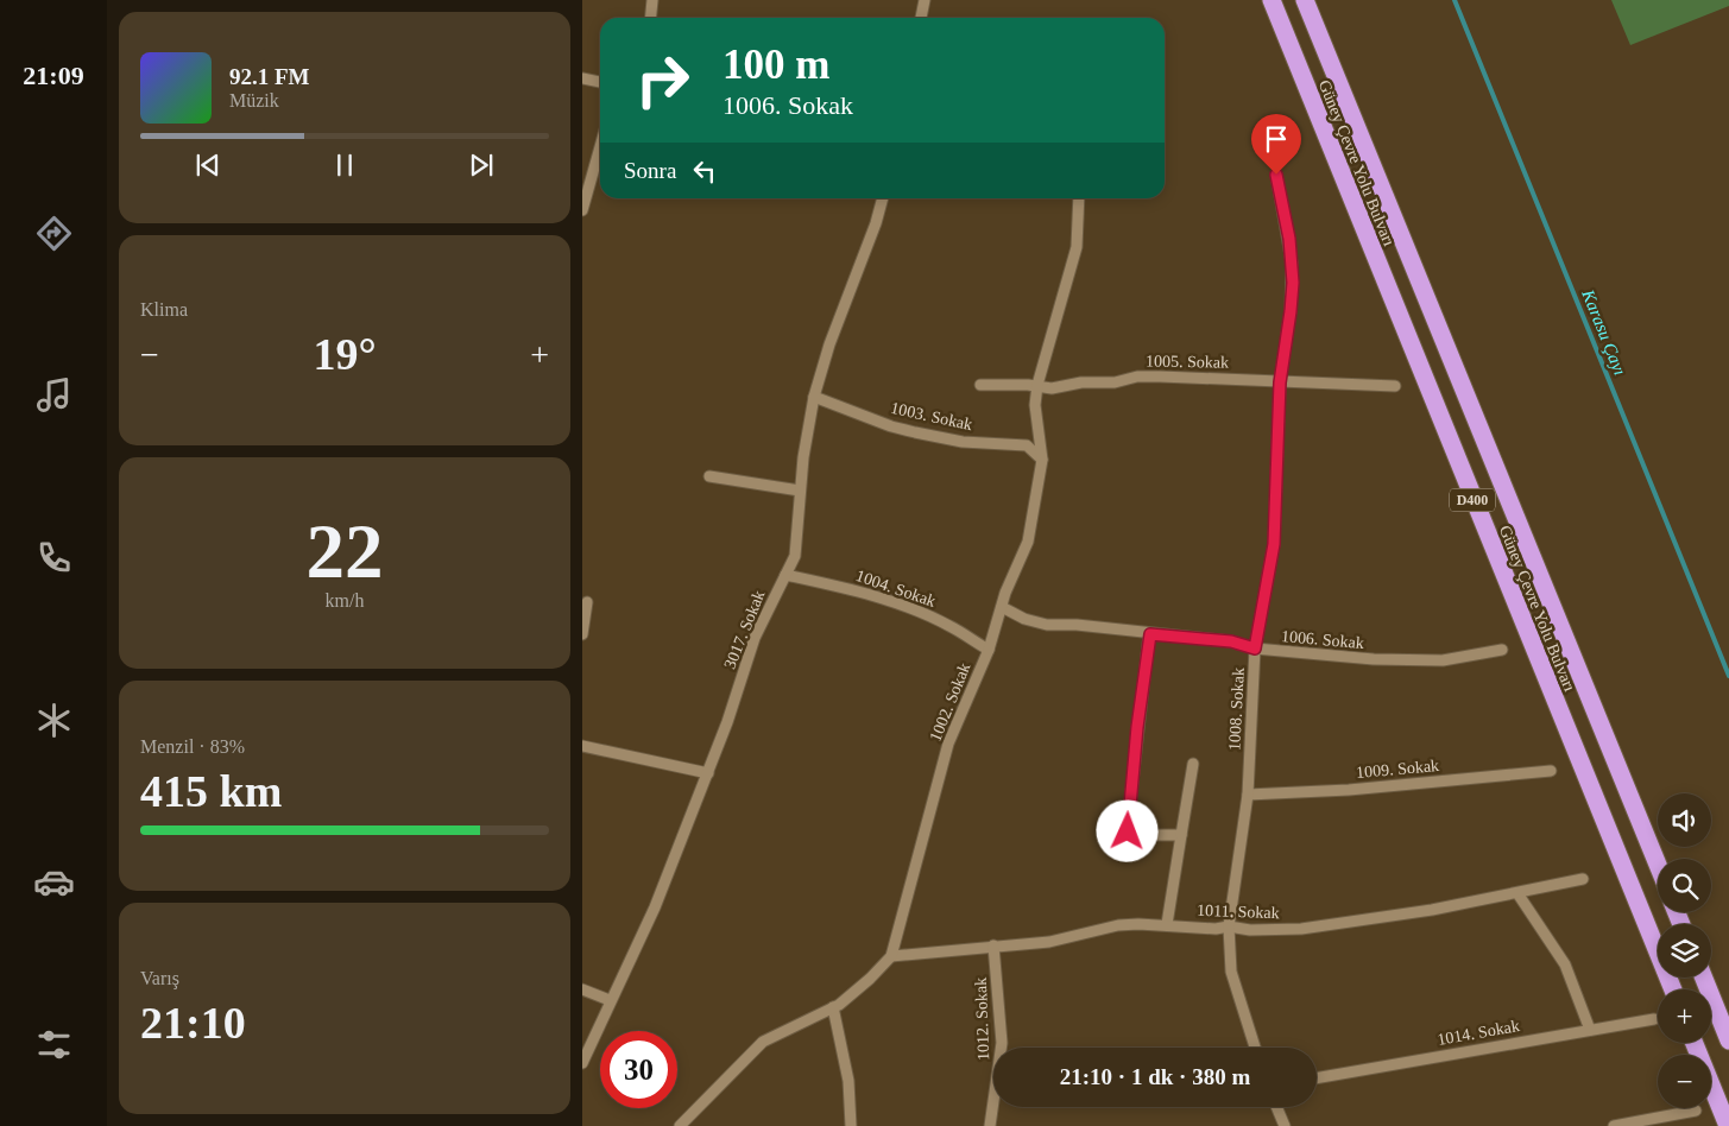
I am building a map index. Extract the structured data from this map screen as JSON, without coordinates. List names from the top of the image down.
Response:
{
  "streets": {
    "highway": ["Güney Çevre Yolu Bulvarı", "D400"],
    "street": [
      "1005. Sokak",
      "1003. Sokak",
      "1004. Sokak",
      "3017. Sokak",
      "1006. Sokak",
      "1002. Sokak",
      "1008. Sokak",
      "1009. Sokak",
      "1011. Sokak",
      "1012. Sokak",
      "1014. Sokak"
    ]
  },
  "crossings": [
    ["1005. Sokak", "1002. Sokak"],
    ["1005. Sokak", "1008. Sokak"],
    ["1003. Sokak", "3017. Sokak"],
    ["1003. Sokak", "1002. Sokak"],
    ["1004. Sokak", "3017. Sokak"],
    ["1004. Sokak", "1002. Sokak"],
    ["1006. Sokak", "1002. Sokak"],
    ["1006. Sokak", "1008. Sokak"],
    ["1002. Sokak", "1011. Sokak"],
    ["1008. Sokak", "1009. Sokak"],
    ["1008. Sokak", "1011. Sokak"],
    ["1011. Sokak", "1012. Sokak"]
  ],
  "water": ["Karasu Çayı"],
  "page": {
    "tabs": "21:09",
    "turn": ["100 m", "1006. Sokak"],
    "song": ["92.1 FM", "Müzik"],
    "then": "Sonra",
    "tile": [
      "Klima",
      ["22", "km/h"],
      ["Menzil · 83%", "415 km"],
      ["Varış", "21:10"]
    ],
    "heat": ["−", "19°", "+"],
    "map_buttons": ["+", "−"],
    "limit": "30",
    "trip": "21:10 · 1 dk · 380 m"
  }
}
